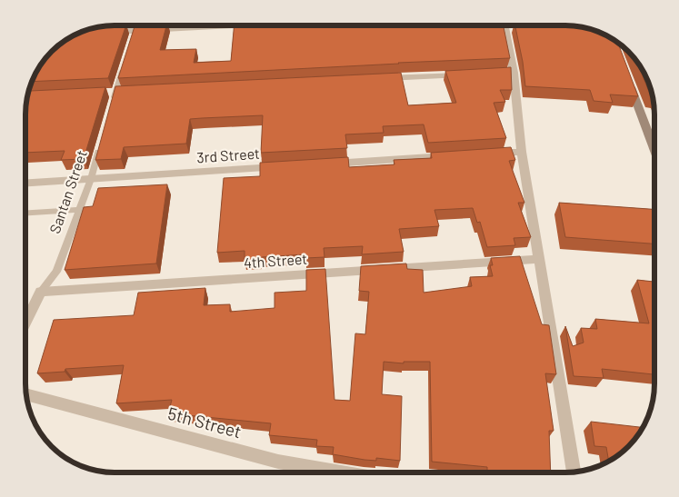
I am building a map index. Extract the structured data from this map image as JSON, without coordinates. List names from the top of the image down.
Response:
{
  "streets": {
    "street": [
      "3rd Street",
      "Santan Street",
      "4th Street",
      "5th Street"
    ]
  },
  "crossings": [
    ["3rd Street", "Santan Street"],
    ["Santan Street", "4th Street"]
  ]
}
